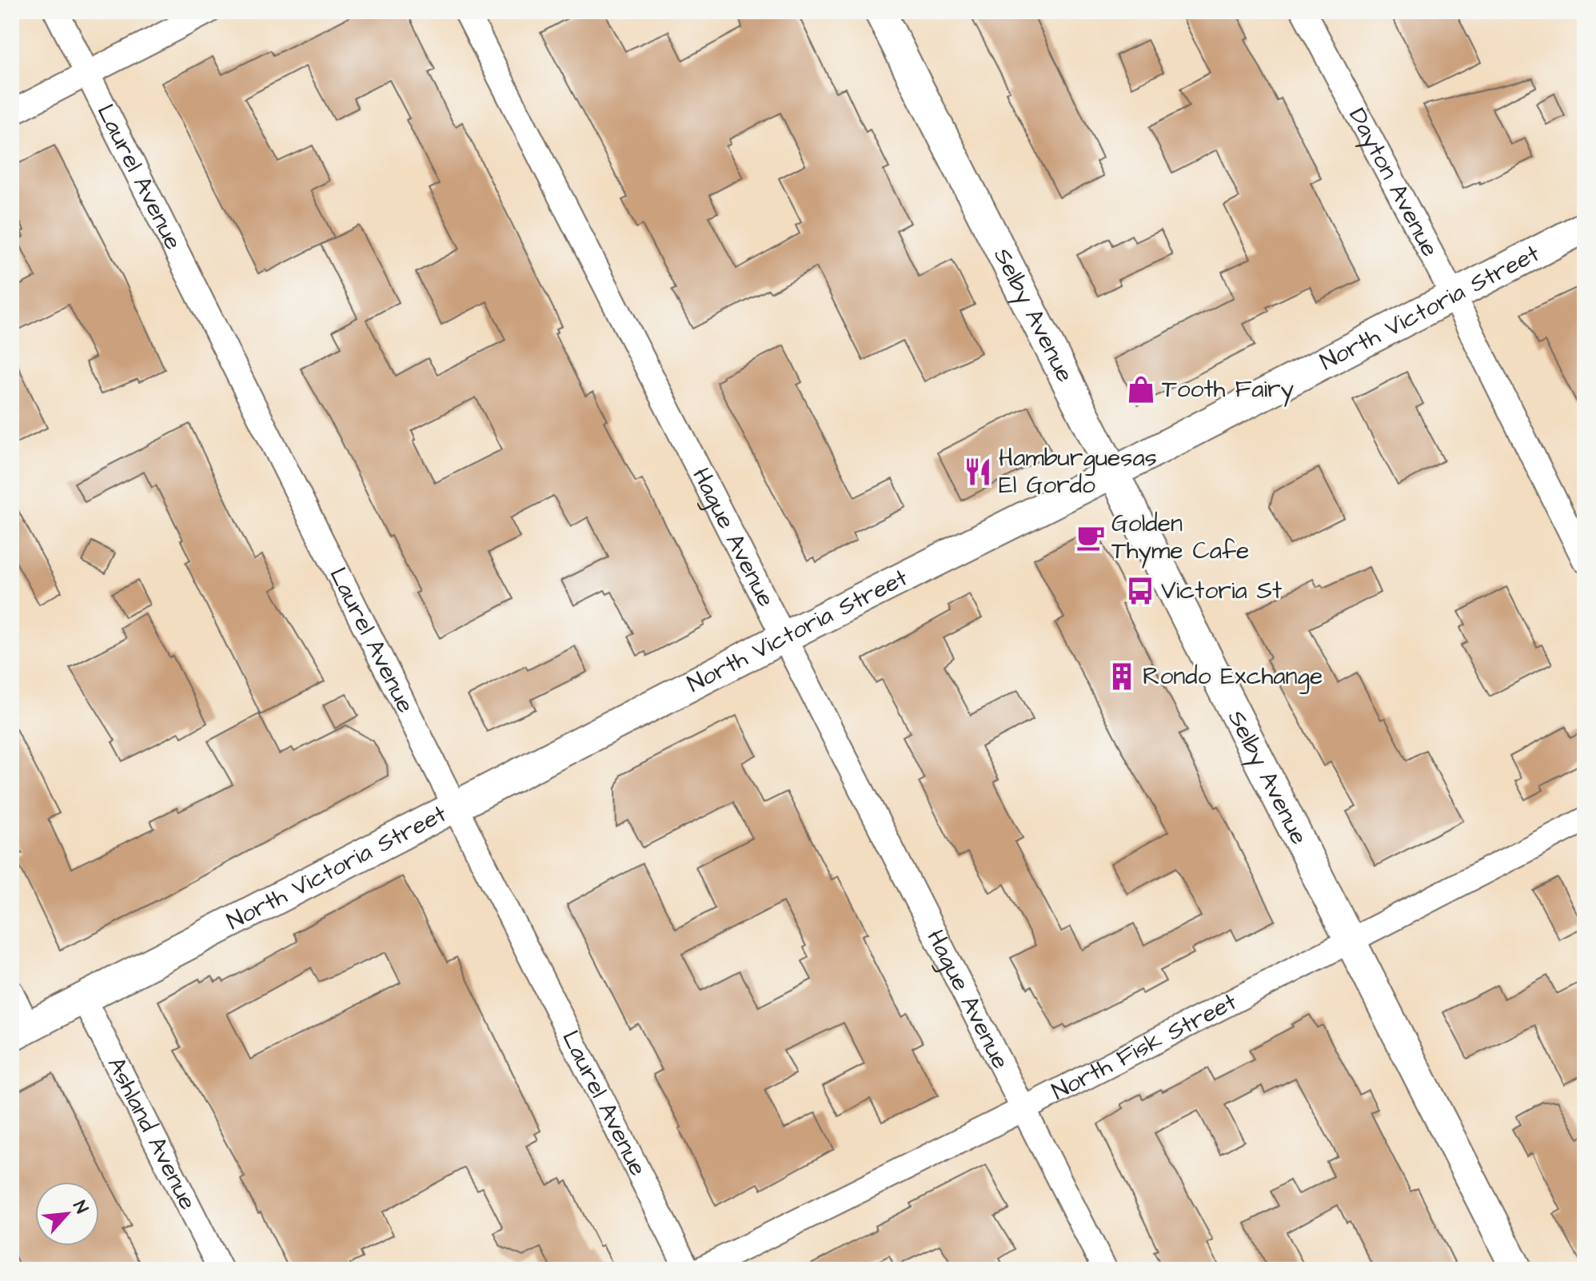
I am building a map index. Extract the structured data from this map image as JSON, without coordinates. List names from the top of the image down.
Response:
{
  "streets": {
    "street": [
      "Laurel Avenue",
      "Dayton Avenue",
      "North Victoria Street",
      "Selby Avenue",
      "Hague Avenue",
      "North Fisk Street",
      "Ashland Avenue"
    ]
  },
  "crossings": [
    ["Laurel Avenue", "North Victoria Street"],
    ["Dayton Avenue", "North Victoria Street"],
    ["North Victoria Street", "Selby Avenue"],
    ["North Victoria Street", "Hague Avenue"],
    ["North Victoria Street", "Ashland Avenue"],
    ["Selby Avenue", "North Fisk Street"],
    ["Hague Avenue", "North Fisk Street"]
  ],
  "places": {
    "shop": ["Tooth Fairy"],
    "restaurant": ["Hamburguesas El Gordo"],
    "cafe": ["Golden Thyme Cafe"],
    "bus stop": ["Victoria St"],
    "building": ["Rondo Exchange"]
  },
  "north": "top right"
}
